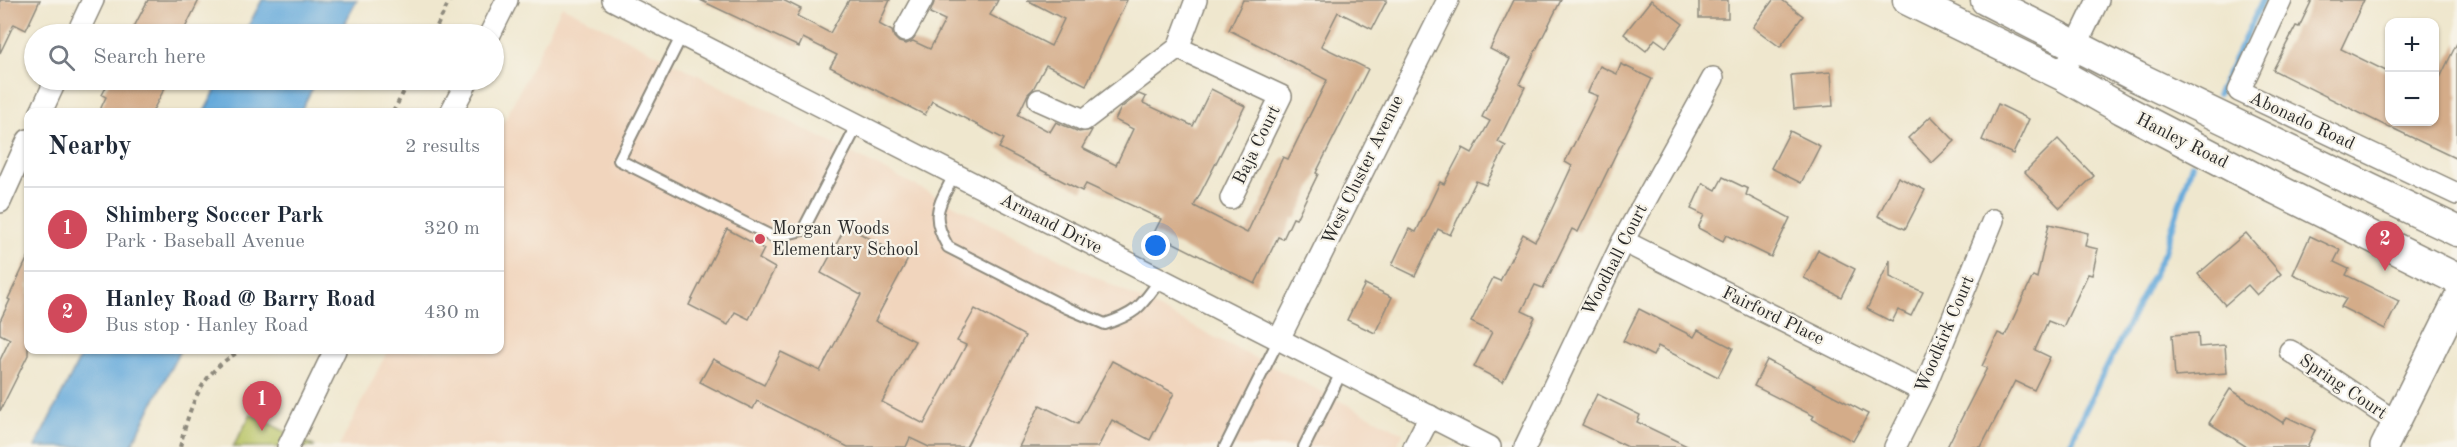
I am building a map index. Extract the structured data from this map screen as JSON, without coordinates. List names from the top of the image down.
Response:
{
  "streets": {
    "main road": ["Hanley Road"],
    "street": [
      "Abonado Road",
      "Baja Court",
      "West Cluster Avenue",
      "Armand Drive",
      "Woodhall Court",
      "Fairford Place",
      "Woodkirk Court",
      "Spring Court"
    ]
  },
  "crossings": [
    ["West Cluster Avenue", "Armand Drive"],
    ["Woodhall Court", "Fairford Place"],
    ["Fairford Place", "Woodkirk Court"]
  ],
  "places": ["Morgan Woods Elementary School"],
  "page": {
    "map_buttons": ["+", "−"],
    "search": "Search here",
    "heading": ["Nearby", "2 results"],
    "list": [
      {
        "mark": "1",
        "name": "Shimberg Soccer Park",
        "note": "Park · Baseball Avenue",
        "value": "320 m"
      },
      {
        "mark": "2",
        "name": "Hanley Road @ Barry Road",
        "note": "Bus stop · Hanley Road",
        "value": "430 m"
      }
    ],
    "pins": ["2", "1"]
  }
}
